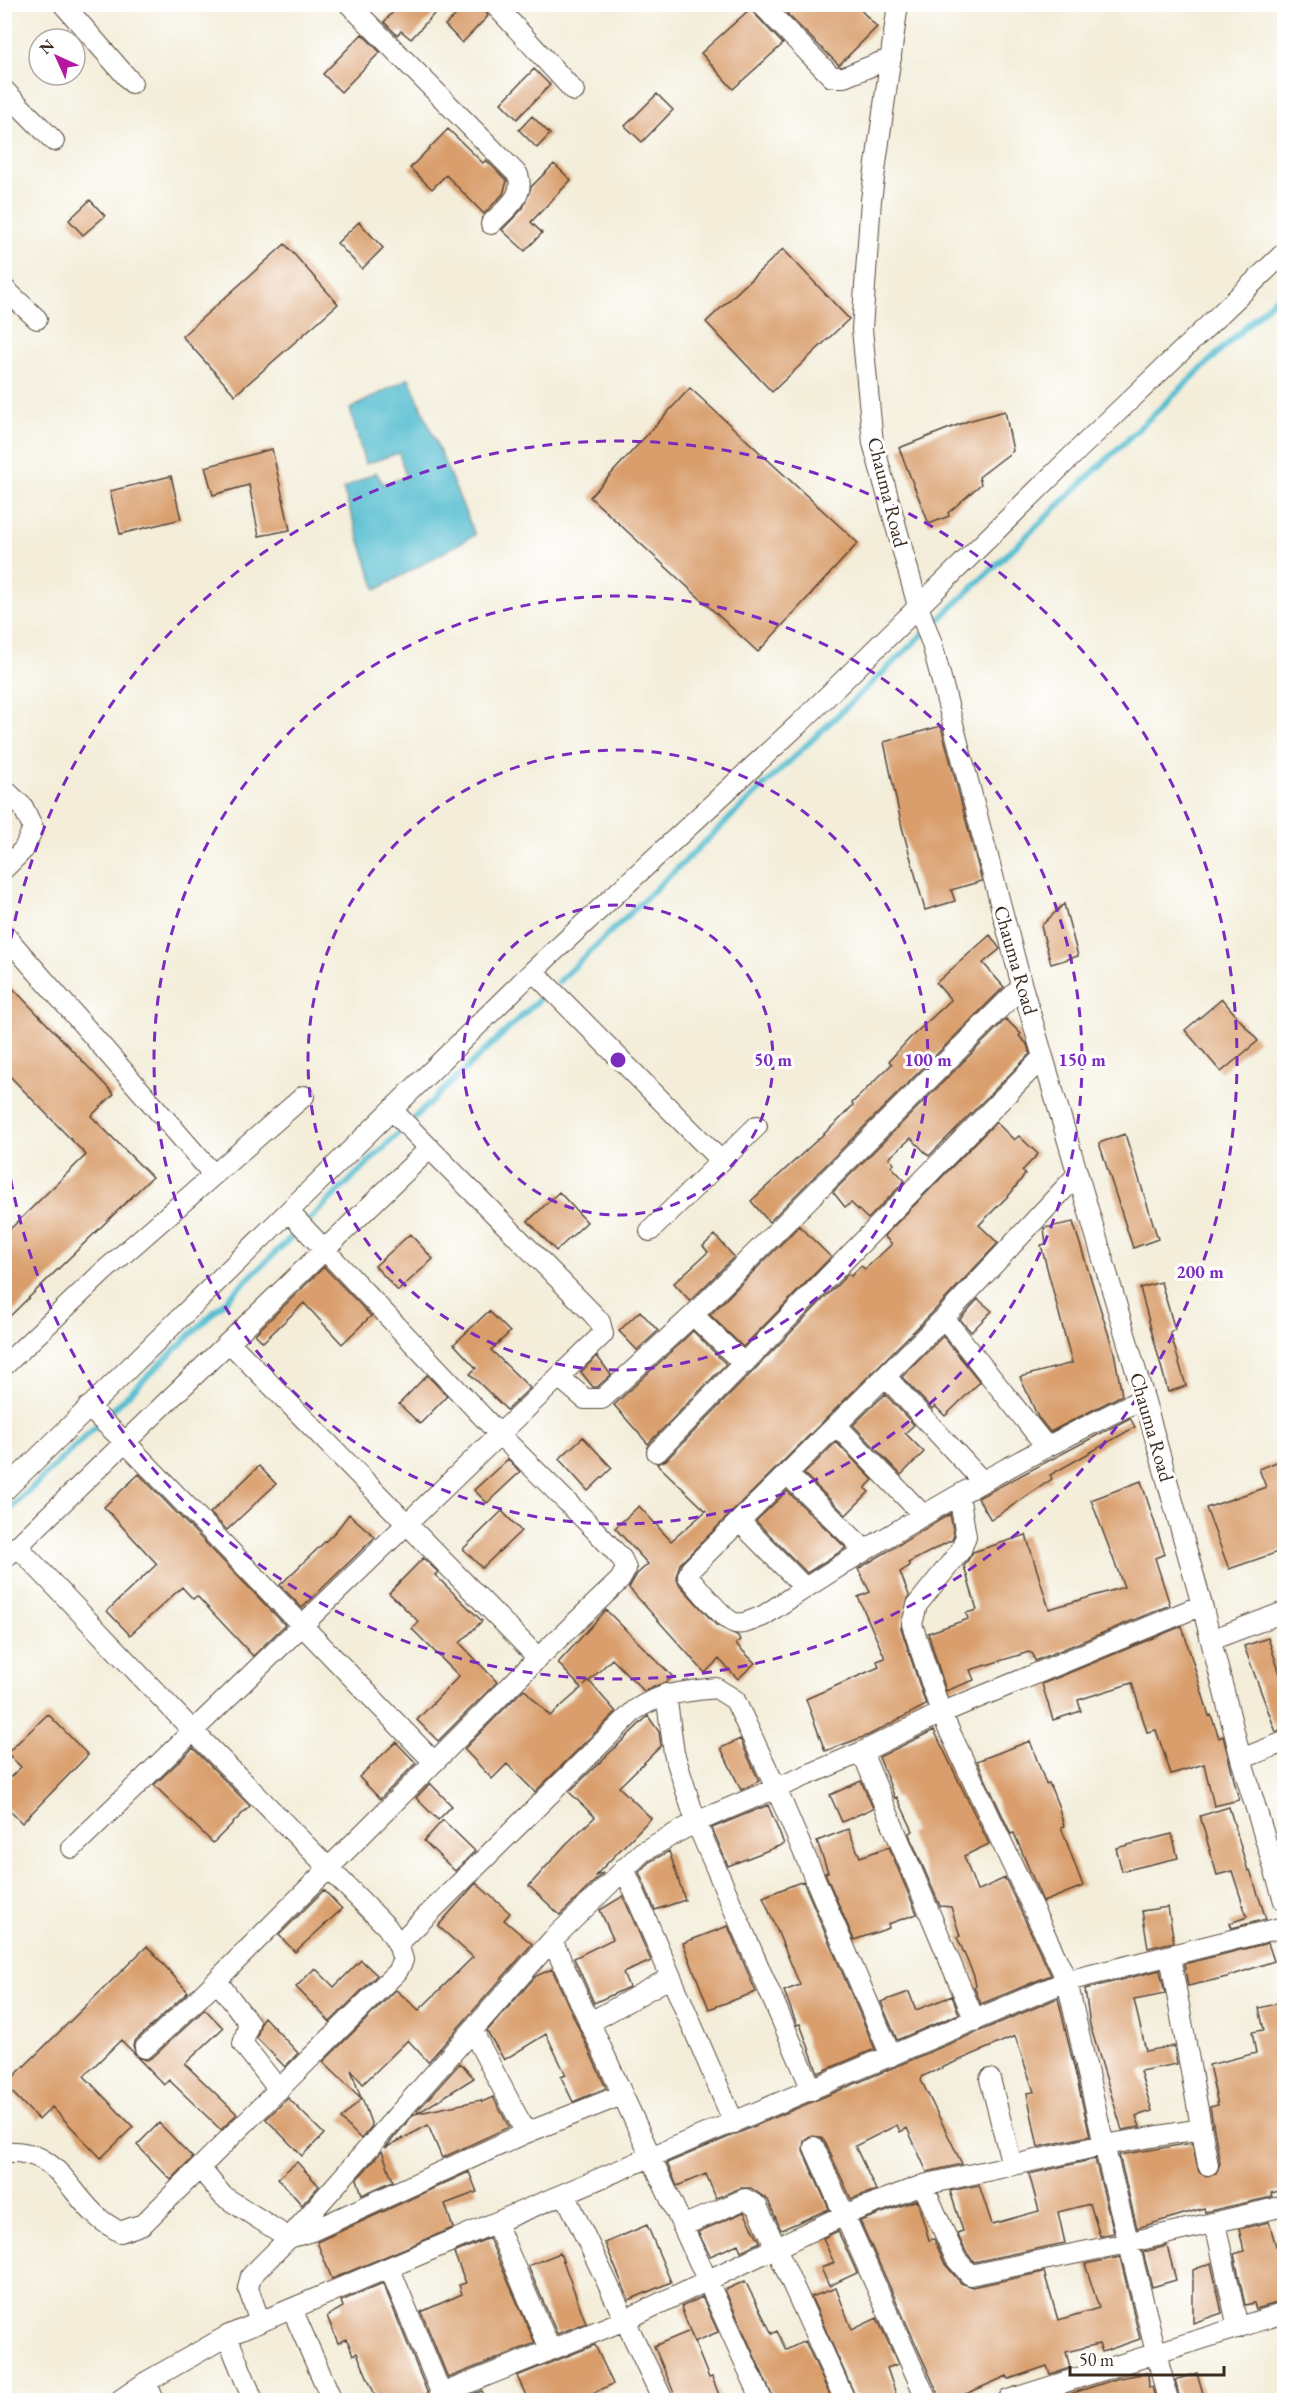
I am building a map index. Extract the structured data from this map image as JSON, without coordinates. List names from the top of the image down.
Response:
{
  "streets": {
    "street": ["Chauma Road"]
  },
  "scale_bar": "50 m",
  "north": "top left",
  "rings": [
    "50 m",
    "100 m",
    "150 m",
    "200 m"
  ]
}
